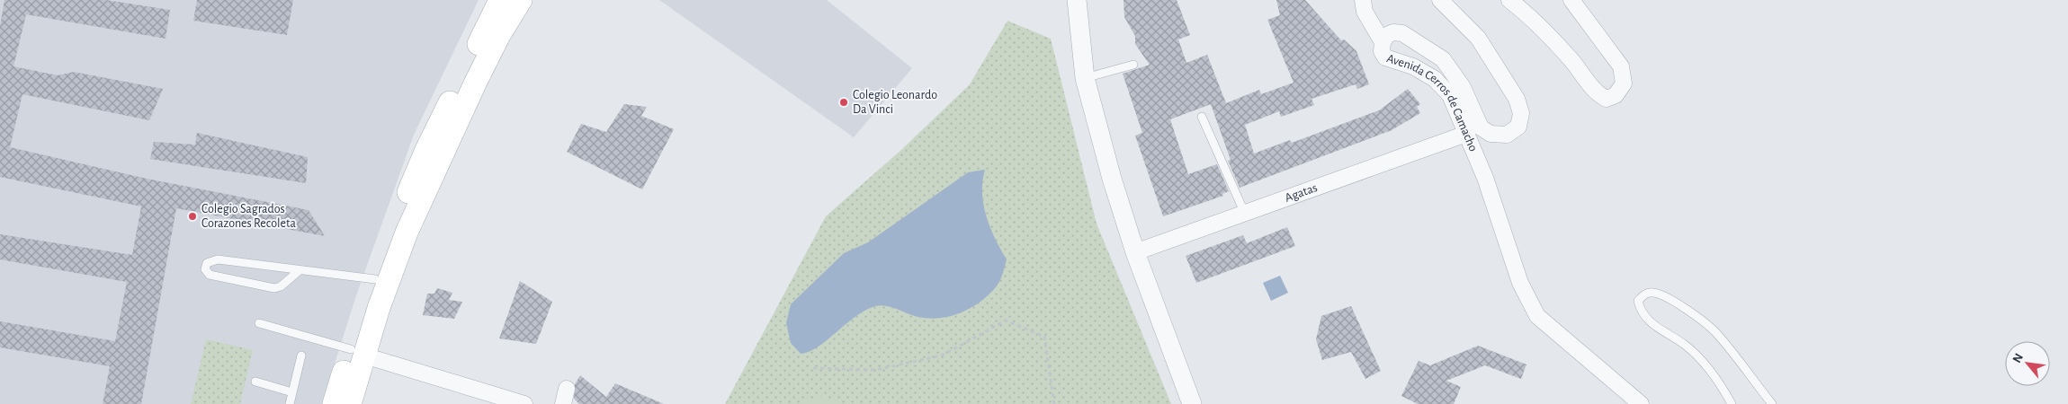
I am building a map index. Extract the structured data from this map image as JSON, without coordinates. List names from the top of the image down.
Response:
{
  "streets": {
    "street": ["Avenida Cerros de Camacho", "Agatas"]
  },
  "crossings": [
    ["Avenida Cerros de Camacho", "Agatas"]
  ],
  "places": ["Colegio Leonardo Da Vinci", "Colegio Sagrados Corazones Recoleta"],
  "north": "top left"
}
